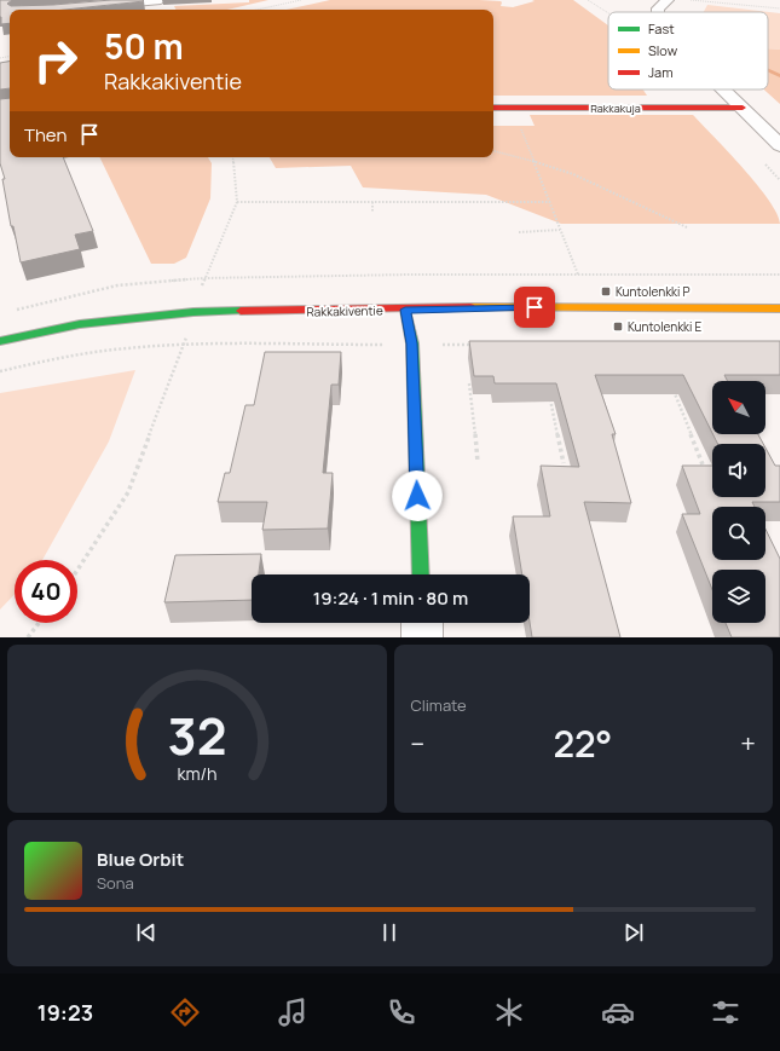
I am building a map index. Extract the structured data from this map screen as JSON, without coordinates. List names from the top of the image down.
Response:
{
  "streets": {
    "street": ["Rakkakuja", "Rakkakiventie"]
  },
  "places": {
    "transit": ["Kuntolenkki P", "Kuntolenkki E"]
  },
  "legend": ["Fast", "Slow", "Jam"],
  "north": "top left",
  "page": {
    "turn": ["50 m", "Rakkakiventie"],
    "then": "Then",
    "limit": "40",
    "trip": "19:24 · 1 min · 80 m",
    "tile": "Climate",
    "heat": ["−", "22°", "+"],
    "song": ["Blue Orbit", "Sona"],
    "tabs": "19:23",
    "gauge": ["32", "km/h"]
  }
}
